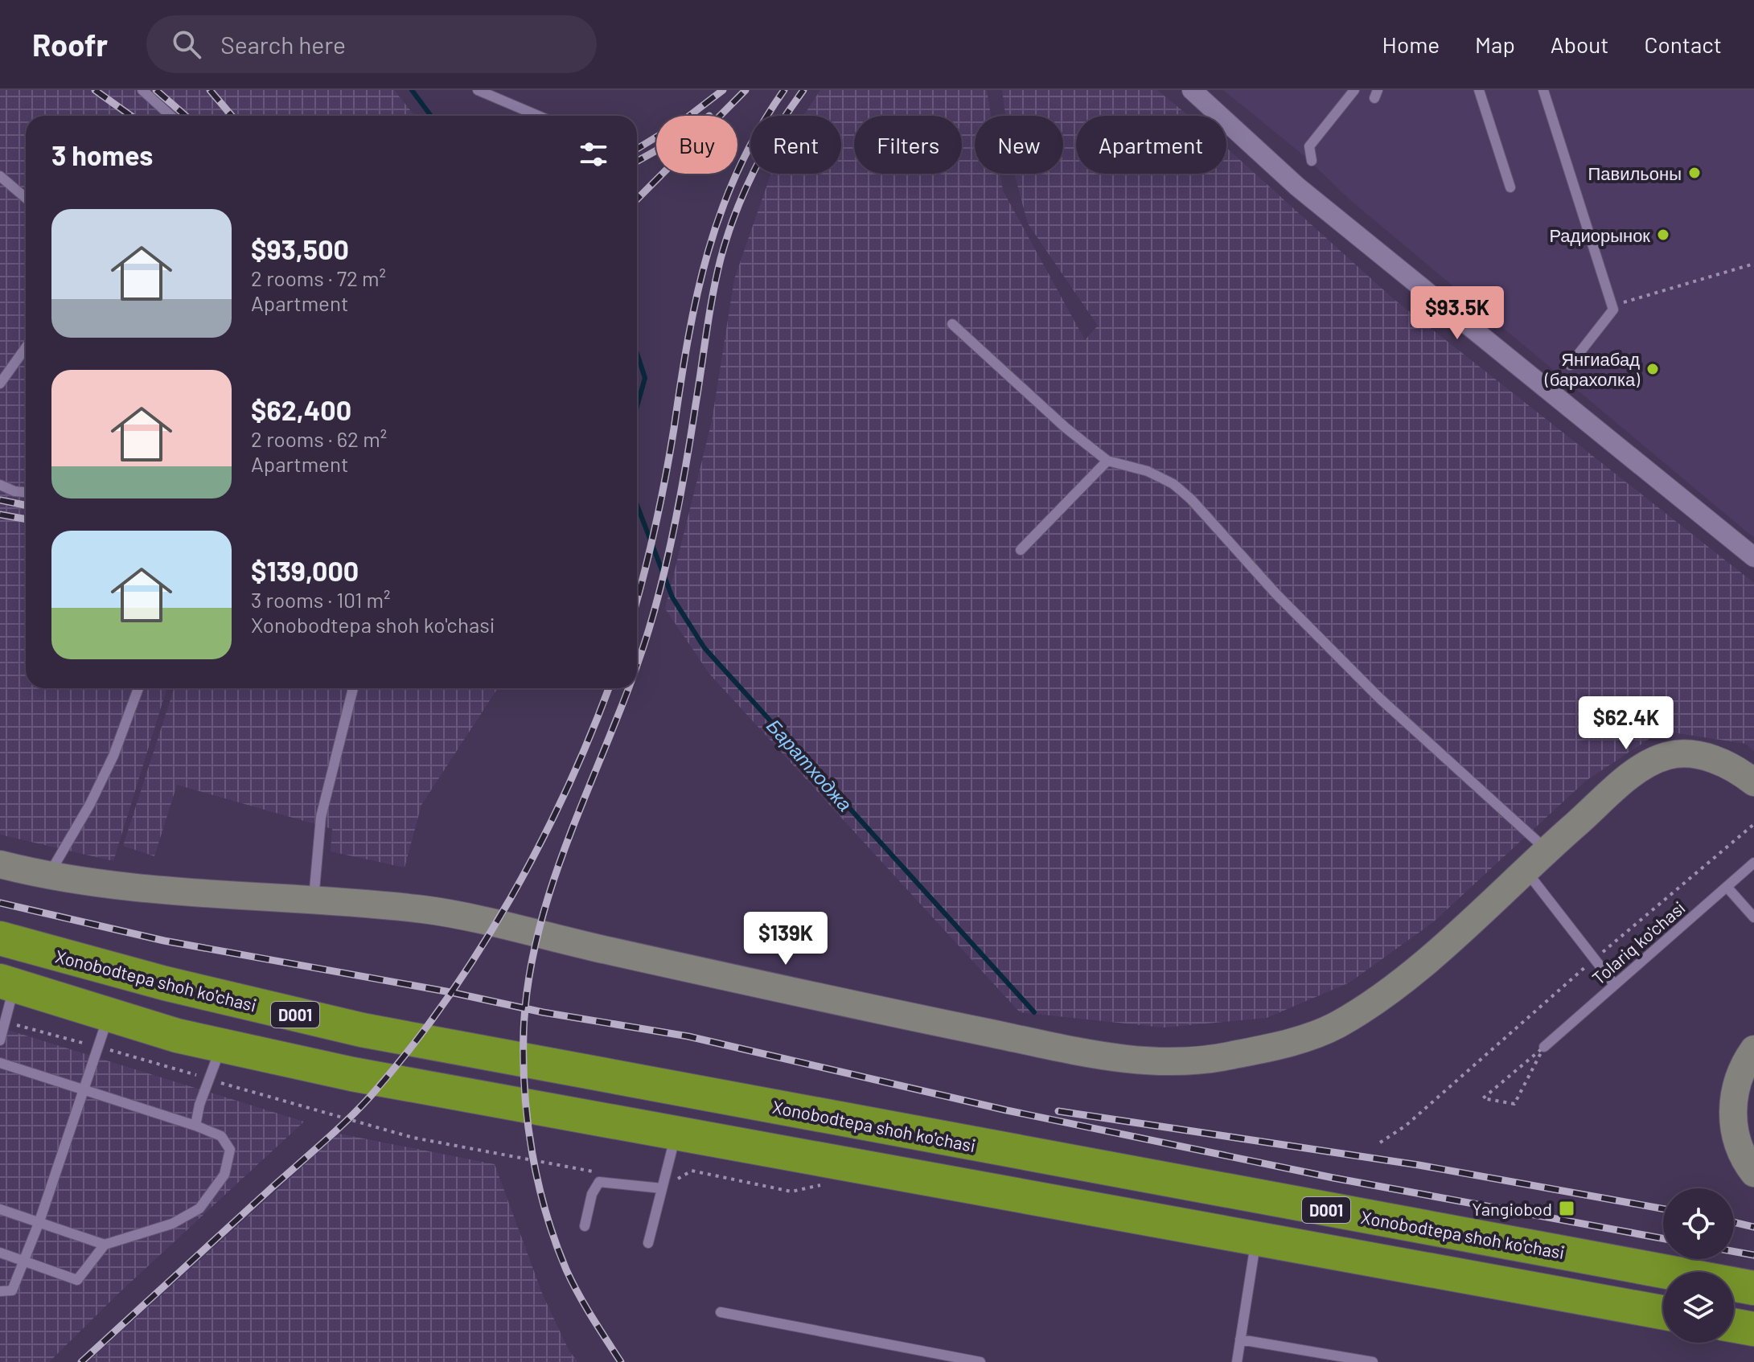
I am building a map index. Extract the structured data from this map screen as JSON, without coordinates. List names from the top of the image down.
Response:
{
  "streets": {
    "highway": ["Xonobodtepa shoh ko'chasi", "D001"],
    "lane": ["Tolariq ko'chasi"]
  },
  "water": ["Баратходжа"],
  "places": {
    "other": ["Павильоны", "Радиорынок", "Янгиабад (барахолка)"],
    "transit": ["Yangiobod"]
  },
  "page": {
    "header": "Roofr",
    "search": "Search here",
    "nav": [
      "Home",
      "Map",
      "About",
      "Contact"
    ],
    "chip": [
      "Buy",
      "Rent",
      "Filters",
      "New",
      "Apartment"
    ],
    "heading": "3 homes",
    "list": [
      {
        "name": "$93,500",
        "note": "2 rooms · 72 m² · Apartment"
      },
      {
        "name": "$62,400",
        "note": "2 rooms · 62 m² · Apartment"
      },
      {
        "name": "$139,000",
        "note": "3 rooms · 101 m² · Xonobodtepa shoh ko'chasi"
      }
    ],
    "price": ["$93.5K", "$62.4K", "$139K"]
  }
}
